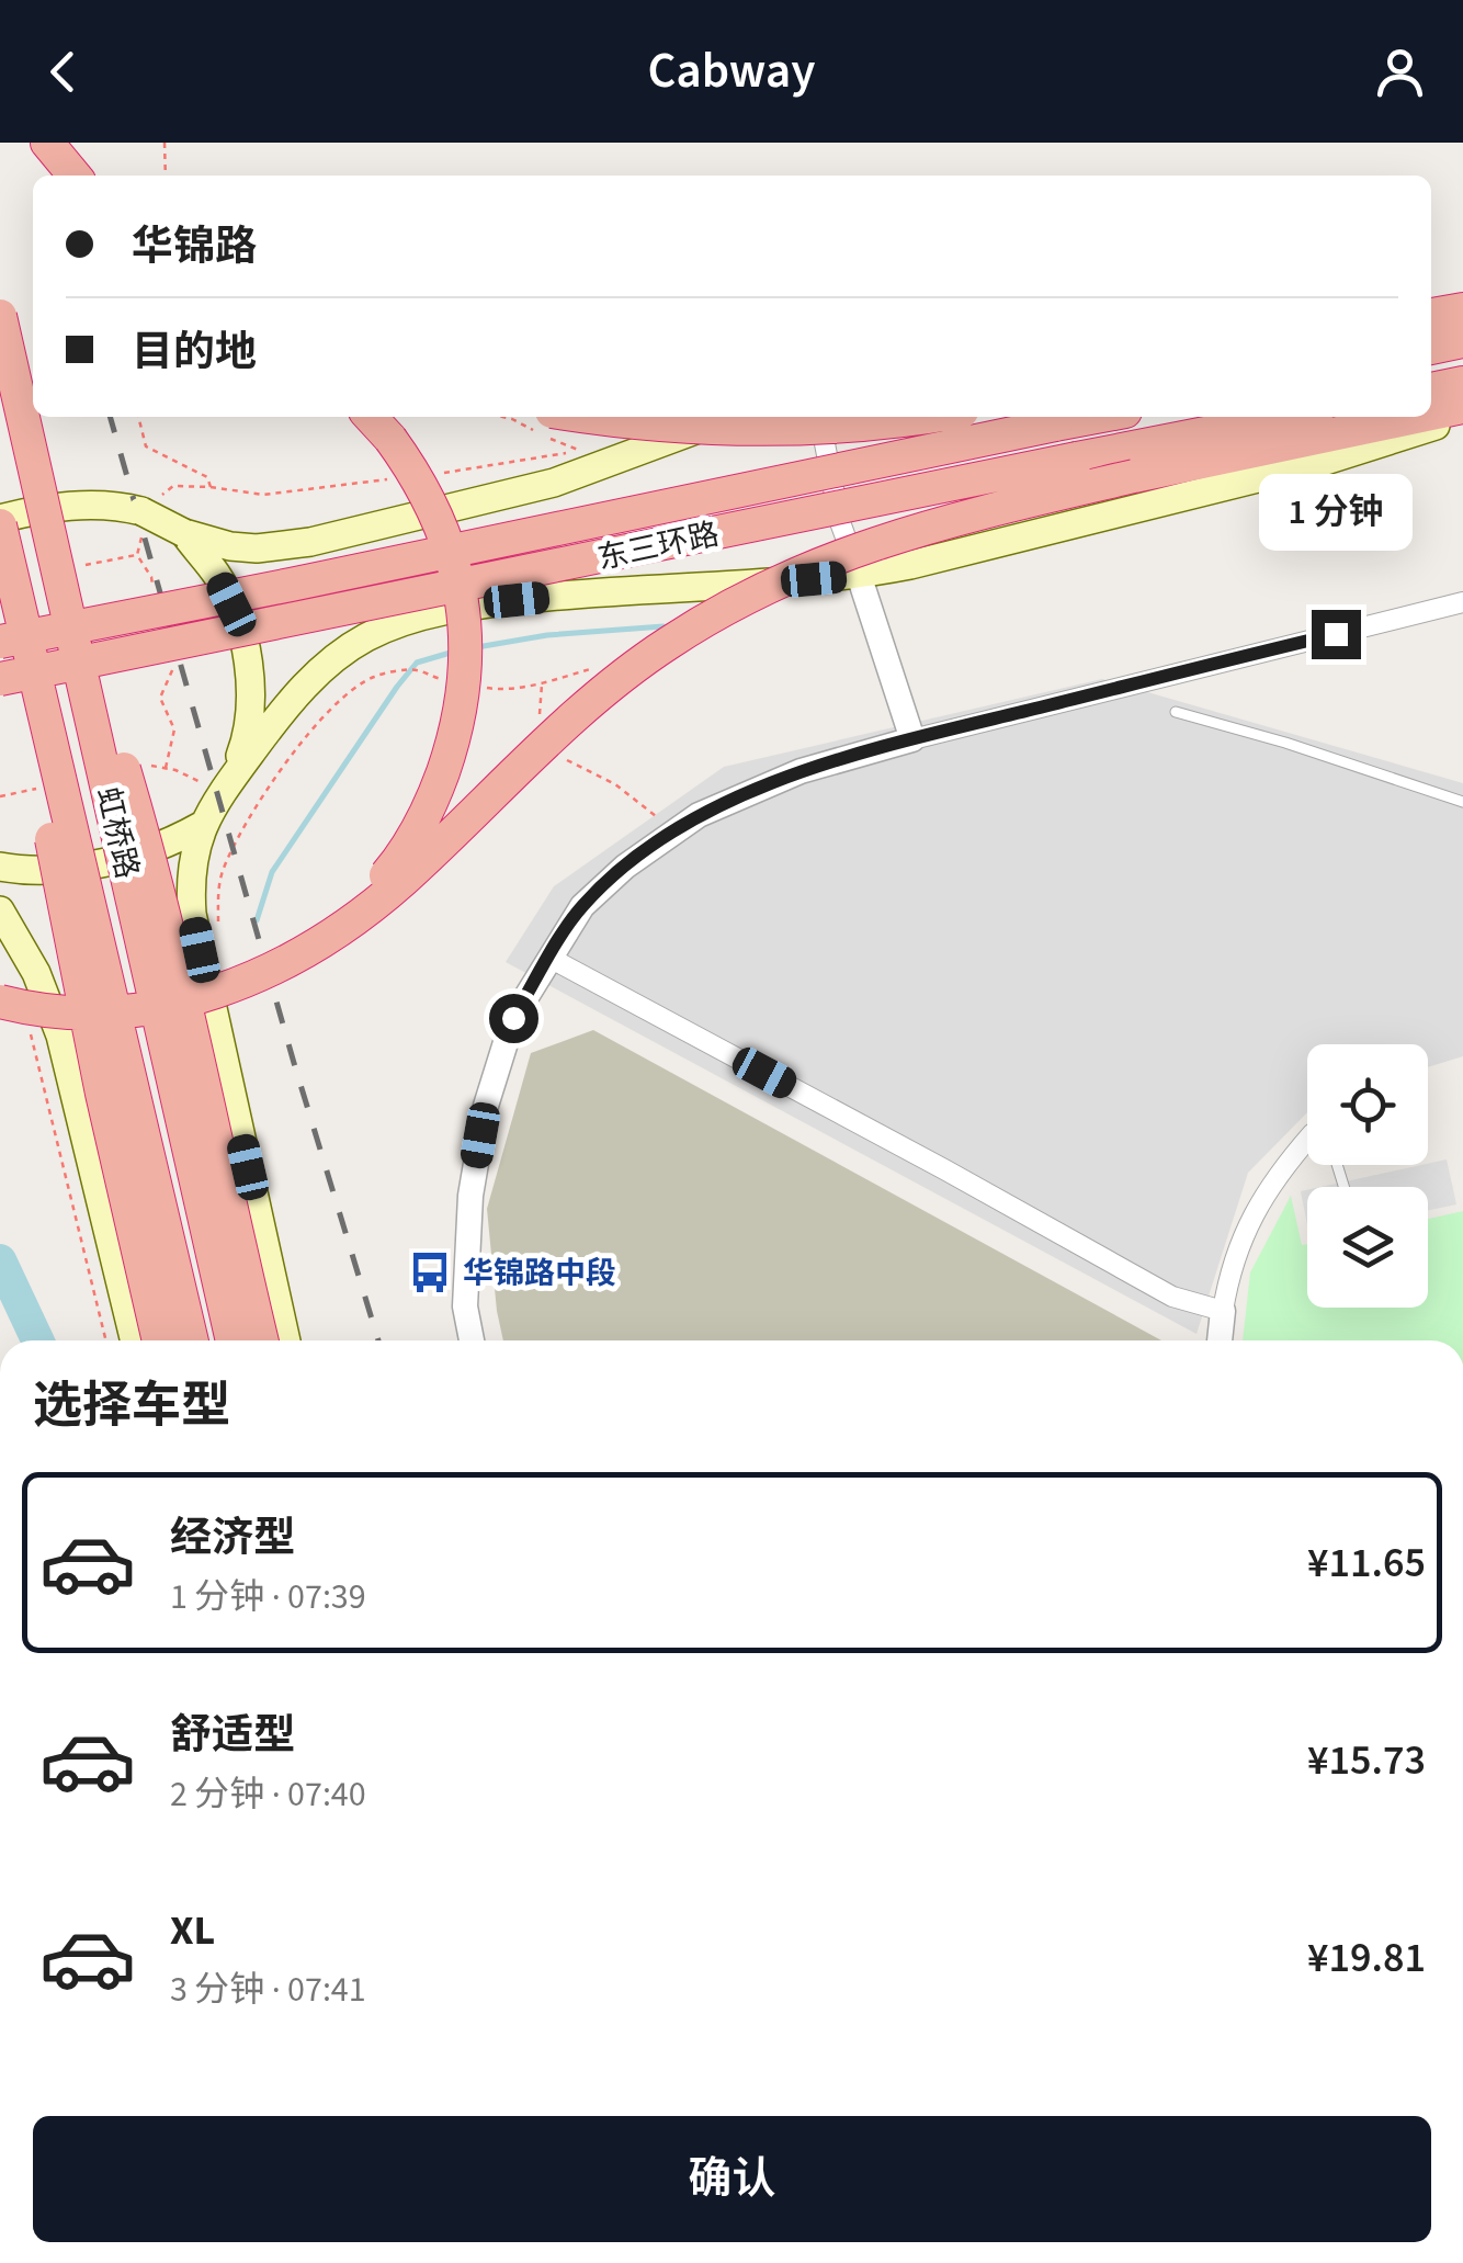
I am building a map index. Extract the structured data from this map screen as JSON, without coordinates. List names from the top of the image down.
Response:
{
  "streets": {
    "highway": ["东三环路", "虹桥路"]
  },
  "places": {
    "bus stop": ["华锦路中段"]
  },
  "page": {
    "header": "Cabway",
    "banner": ["华锦路", "目的地"],
    "bubble": "1 分钟",
    "heading": "选择车型",
    "list": [
      {
        "name": "经济型",
        "note": "1 分钟 · 07:39",
        "value": "¥11.65"
      },
      {
        "name": "舒适型",
        "note": "2 分钟 · 07:40",
        "value": "¥15.73"
      },
      {
        "name": "XL",
        "note": "3 分钟 · 07:41",
        "value": "¥19.81"
      }
    ],
    "buttons": "确认"
  }
}
